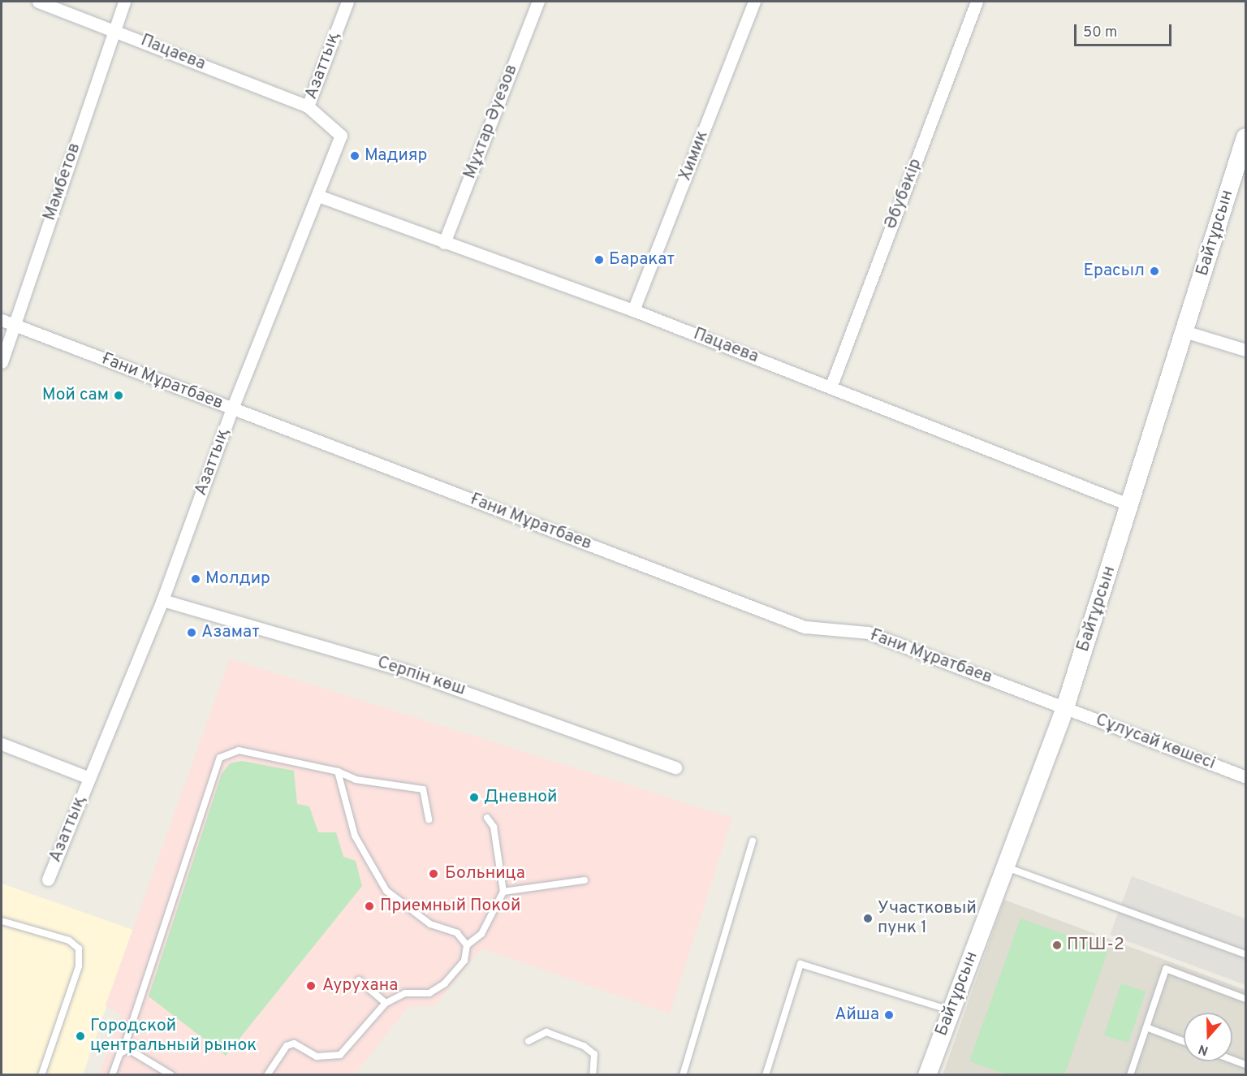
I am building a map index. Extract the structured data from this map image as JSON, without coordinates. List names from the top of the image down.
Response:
{
  "streets": {
    "street": [
      "Пацаева",
      "Азаттық",
      "Мұхтар Әуезов",
      "Химик",
      "Мәмбетов",
      "Әбубәкір",
      "Байтұрсын",
      "Ғани Мұратбаев",
      "Серпін көш",
      "Сұлусай көшесі"
    ]
  },
  "crossings": [
    ["Пацаева", "Азаттық"],
    ["Пацаева", "Мұхтар Әуезов"],
    ["Пацаева", "Химик"],
    ["Пацаева", "Мәмбетов"],
    ["Пацаева", "Әбубәкір"],
    ["Пацаева", "Байтұрсын"],
    ["Азаттық", "Ғани Мұратбаев"],
    ["Азаттық", "Серпін көш"],
    ["Мәмбетов", "Ғани Мұратбаев"],
    ["Байтұрсын", "Ғани Мұратбаев"],
    ["Байтұрсын", "Сұлусай көшесі"],
    ["Ғани Мұратбаев", "Сұлусай көшесі"]
  ],
  "places": [
    "Мадияр",
    "Баракат",
    "Ерасыл",
    "Мой сам",
    "Молдир",
    "Азамат",
    "Дневной",
    "Больница",
    "Приемный Покой",
    "Участковый пунк 1",
    "ПТШ-2",
    "Аурухана",
    "Айша",
    "Городской центральный рынок"
  ],
  "scale_bar": "50 m",
  "north": "bottom"
}
